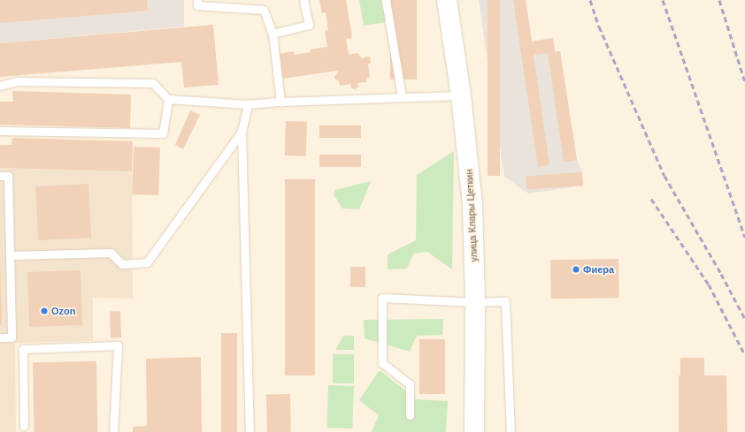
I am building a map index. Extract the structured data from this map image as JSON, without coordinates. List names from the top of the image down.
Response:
{
  "streets": {
    "street": ["улица Клары Цеткин"]
  },
  "places": ["Фиера", "Ozon"]
}
